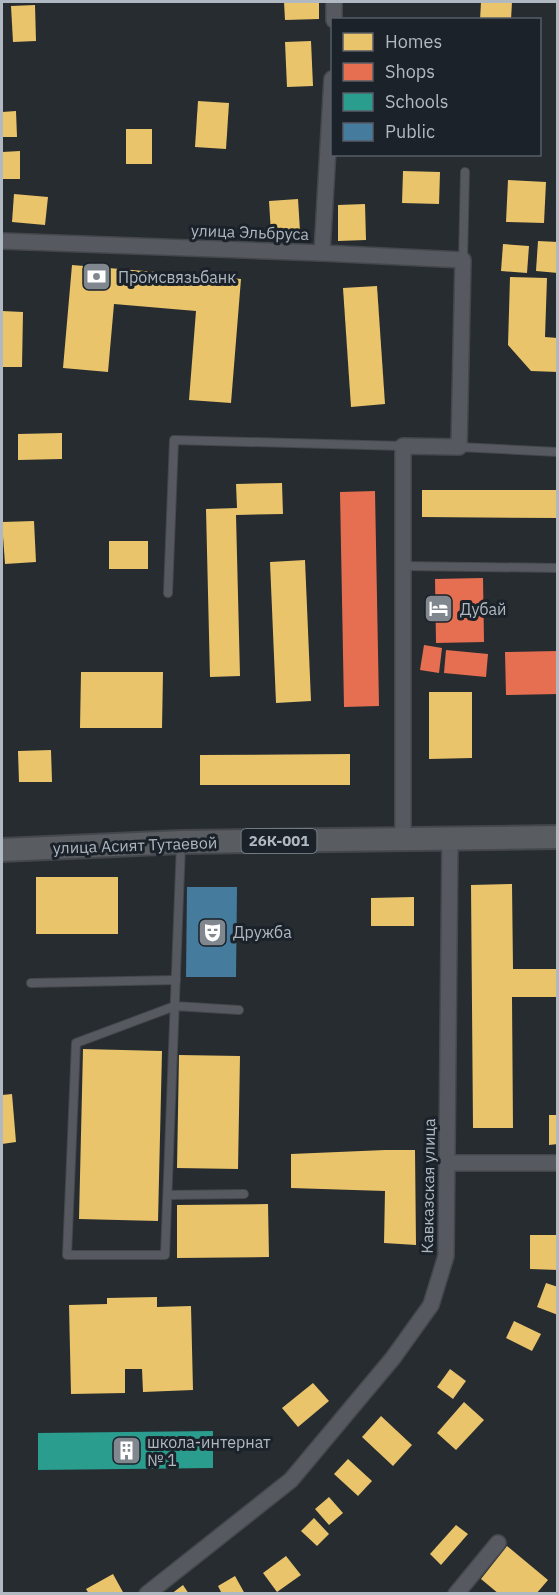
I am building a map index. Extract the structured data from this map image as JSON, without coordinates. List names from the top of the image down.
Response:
{
  "streets": {
    "main road": ["26К-001", "улица Асият Тутаевой"],
    "street": ["улица Эльбруса", "Кавказская улица"]
  },
  "crossings": [
    ["улица Асият Тутаевой", "Кавказская улица"]
  ],
  "places": {
    "bank": ["Промсвязьбанк"],
    "hotel": ["Дубай"],
    "theatre": ["Дружба"],
    "building": ["школа-интернат № 1"]
  },
  "legend": [
    "Homes",
    "Shops",
    "Schools",
    "Public"
  ]
}
